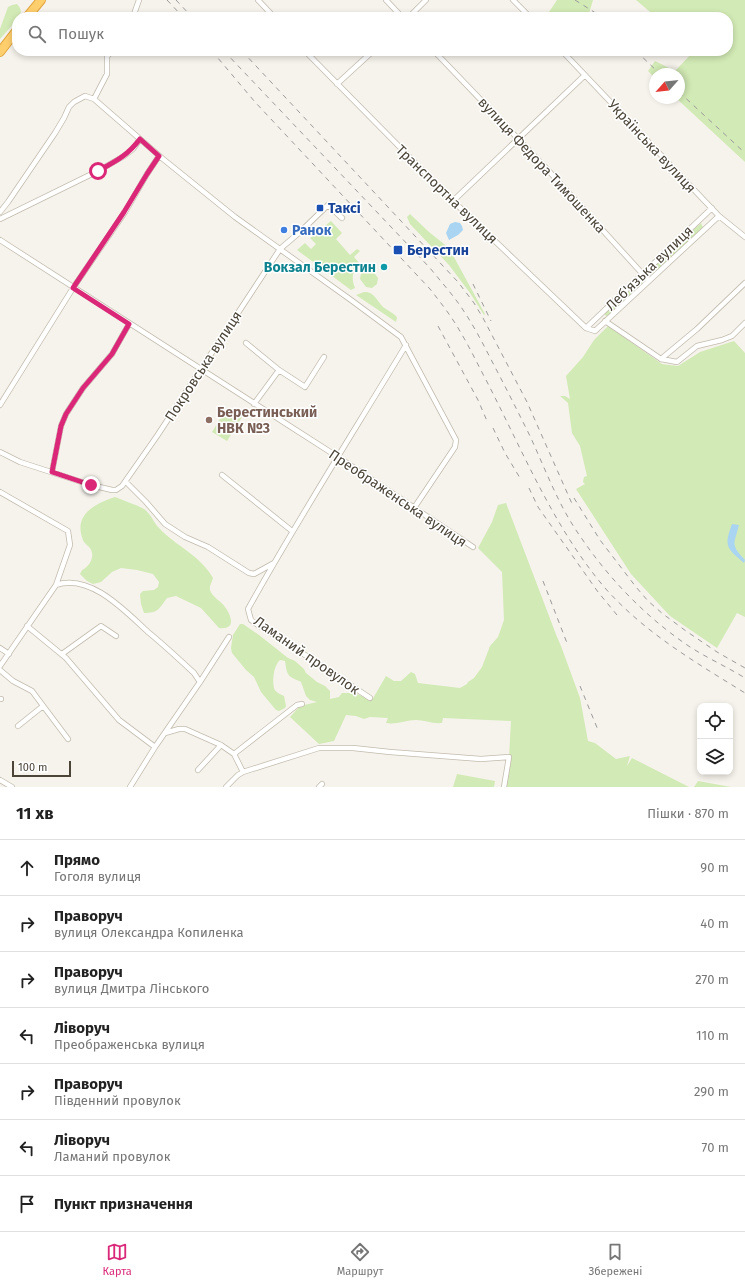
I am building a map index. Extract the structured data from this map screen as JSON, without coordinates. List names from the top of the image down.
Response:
{
  "streets": {
    "street": [
      "Українська вулиця",
      "вулиця Федора Тимошенка",
      "Транспортна вулиця",
      "Леб'язька вулиця",
      "Покровська вулиця",
      "Преображенська вулиця",
      "Ламаний провулок"
    ]
  },
  "crossings": [
    ["Українська вулиця", "Леб'язька вулиця"],
    ["вулиця Федора Тимошенка", "Леб'язька вулиця"],
    ["Транспортна вулиця", "Леб'язька вулиця"],
    ["Покровська вулиця", "Преображенська вулиця"]
  ],
  "places": {
    "transit": ["Таксі", "Берестин"],
    "other": ["Ранок", "Вокзал Берестин", "Берестинський НВК №3"]
  },
  "scale_bar": "100 m",
  "north": "bottom left",
  "page": {
    "search": "Пошук",
    "scale": "100 m",
    "heading": ["11 хв", "Пішки · 870 m"],
    "list": [
      ["Прямо", "Гоголя вулиця", "90 m"],
      ["Праворуч", "вулиця Олександра Копиленка", "40 m"],
      ["Праворуч", "вулиця Дмитра Лінського", "270 m"],
      ["Ліворуч", "Преображенська вулиця", "110 m"],
      ["Праворуч", "Південний провулок", "290 m"],
      ["Ліворуч", "Ламаний провулок", "70 m"],
      "Пункт призначення"
    ],
    "nav": ["Карта", "Маршрут", "Збережені"]
  }
}
